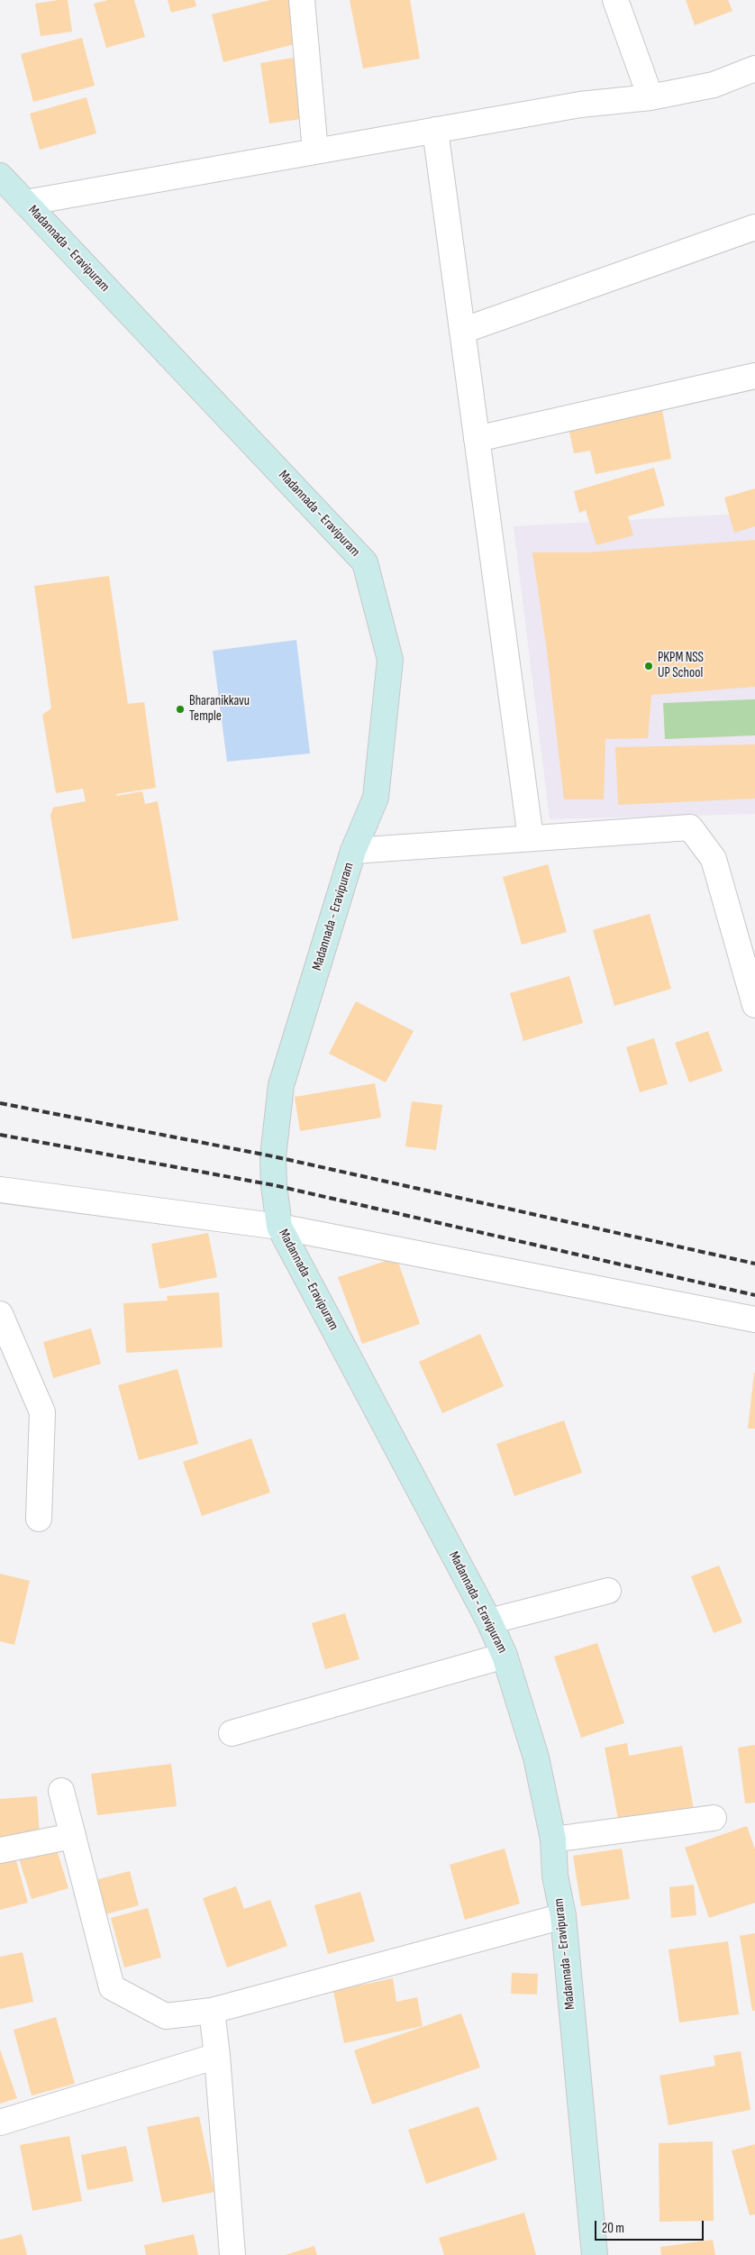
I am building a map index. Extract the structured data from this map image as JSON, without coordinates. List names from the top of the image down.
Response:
{
  "streets": {
    "main road": ["Madannada - Eravipuram"]
  },
  "places": ["PKPM NSS UP School", "Bharanikkavu Temple"],
  "scale_bar": "20 m"
}
